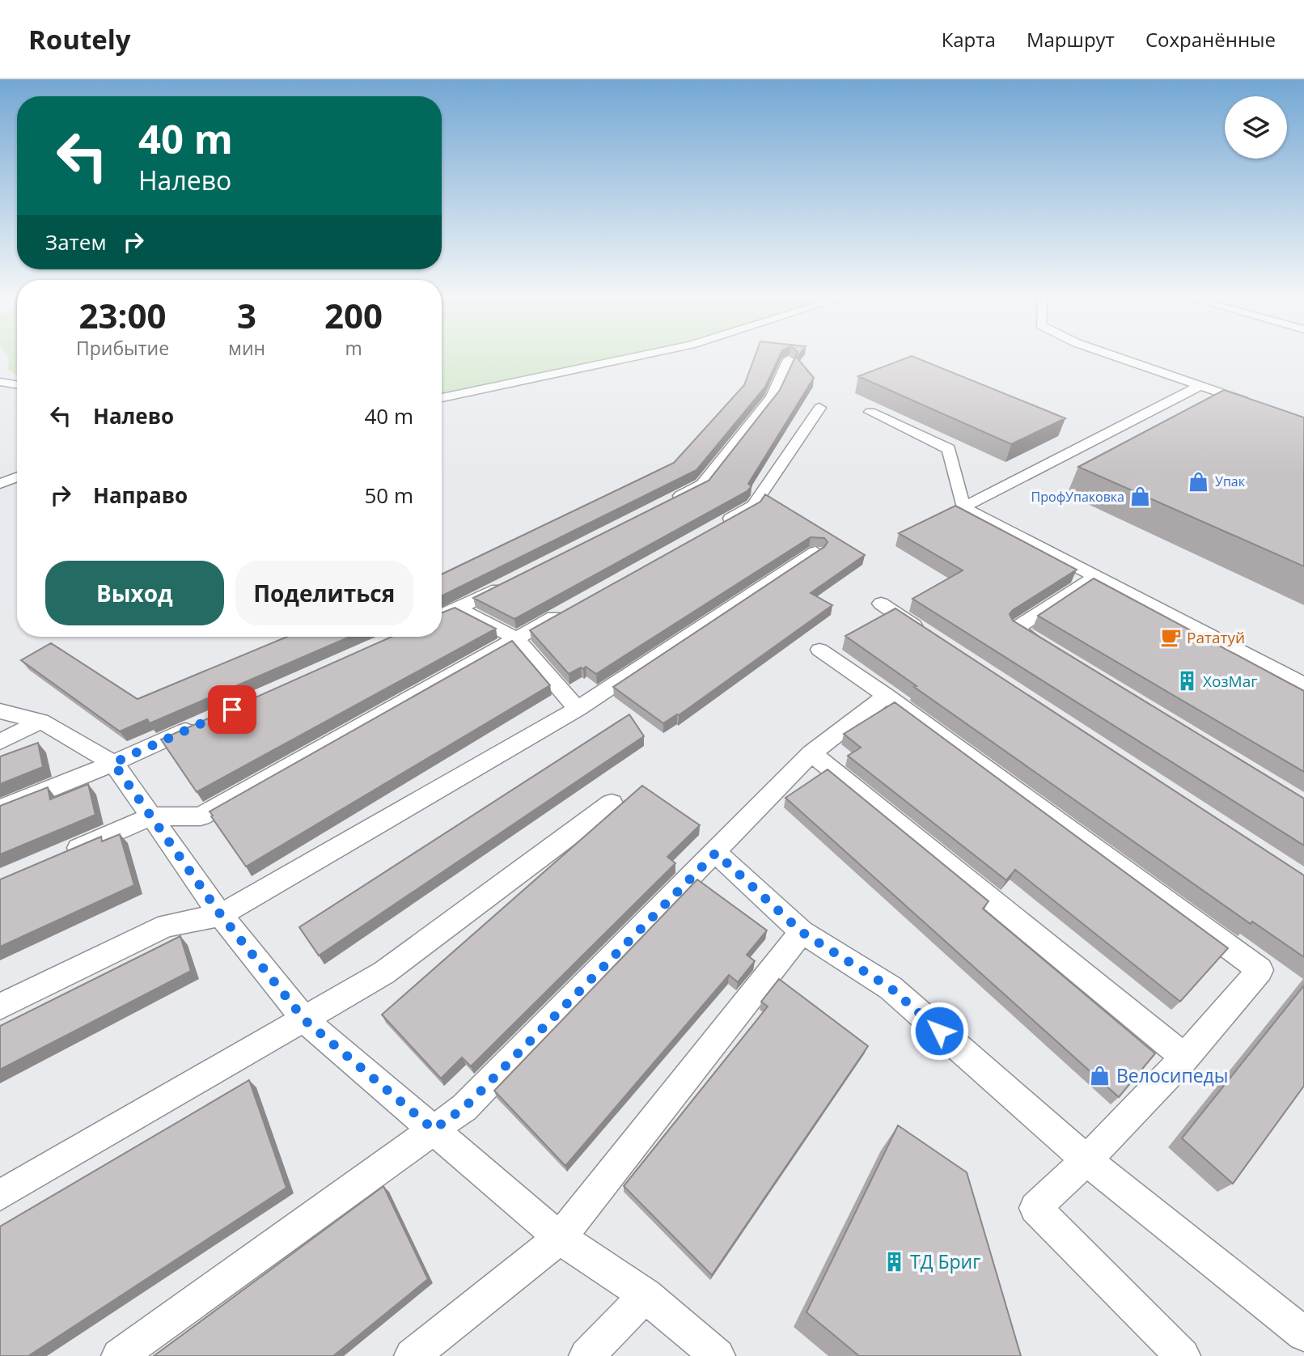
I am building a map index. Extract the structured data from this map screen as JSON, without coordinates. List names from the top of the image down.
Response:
{
  "places": {
    "shop": ["Упак", "ПрофУпаковка", "Велосипеды"],
    "cafe": ["Рататуй"],
    "building": ["ХозМаг", "ТД Бриг"]
  },
  "page": {
    "header": "Routely",
    "nav": ["Карта", "Маршрут", "Сохранённые"],
    "turn": ["40 m", "Налево"],
    "then": "Затем",
    "eta": [
      "23:00",
      "Прибытие",
      "3",
      "мин",
      "200",
      "m"
    ],
    "list": [
      {
        "name": "Налево",
        "value": "40 m"
      },
      {
        "name": "Направо",
        "value": "50 m"
      }
    ],
    "buttons": ["Выход", "Поделиться"]
  }
}
